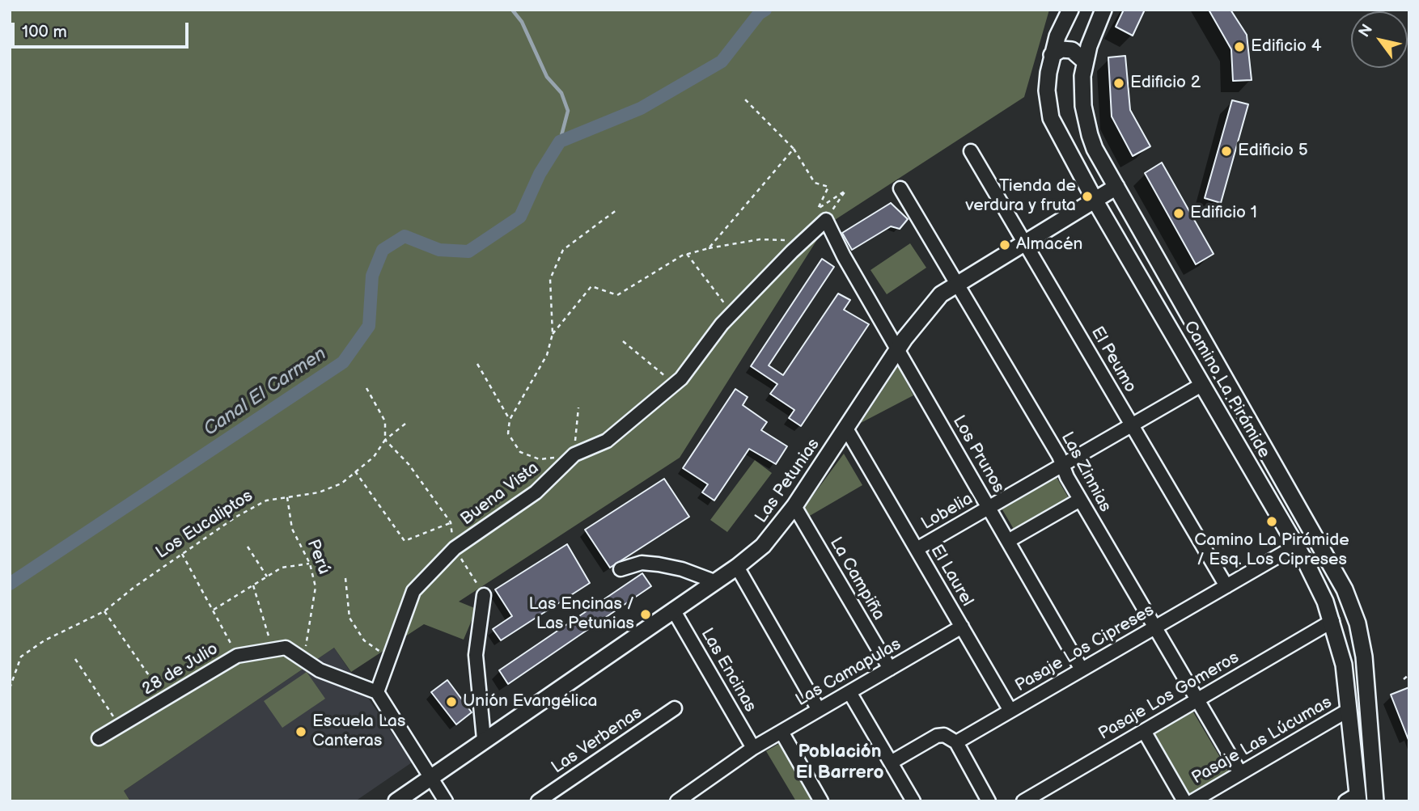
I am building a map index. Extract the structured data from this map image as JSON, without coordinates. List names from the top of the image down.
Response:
{
  "streets": {
    "street": [
      "El Peumo",
      "Camino La Pirámide",
      "Los Prunos",
      "Las Zinnias",
      "Las Petunias",
      "Buena Vista",
      "Lobelia",
      "El Laurel",
      "La Campiña",
      "Pasaje Los Cipreses",
      "28 de Julio",
      "Las Encinas",
      "Las Camapulas",
      "Pasaje Los Gomeros",
      "Las Verbenas",
      "Pasaje Las Lúcumas"
    ],
    "path": ["Los Eucaliptos", "Perú"]
  },
  "crossings": [
    ["El Peumo", "Las Petunias"],
    ["El Peumo", "Lobelia"],
    ["El Peumo", "Pasaje Los Cipreses"],
    ["Camino La Pirámide", "Las Petunias"],
    ["Camino La Pirámide", "Lobelia"],
    ["Camino La Pirámide", "Pasaje Los Cipreses"],
    ["Camino La Pirámide", "Pasaje Los Gomeros"],
    ["Camino La Pirámide", "Pasaje Las Lúcumas"],
    ["Los Prunos", "Las Petunias"],
    ["Los Prunos", "Buena Vista"],
    ["Los Prunos", "Lobelia"],
    ["Los Prunos", "Pasaje Los Cipreses"],
    ["Las Zinnias", "Las Petunias"],
    ["Las Zinnias", "Lobelia"],
    ["Las Zinnias", "Pasaje Los Cipreses"],
    ["Las Zinnias", "Pasaje Los Gomeros"],
    ["Las Zinnias", "Pasaje Las Lúcumas"],
    ["Las Petunias", "El Laurel"],
    ["Las Petunias", "La Campiña"],
    ["Las Petunias", "Las Encinas"],
    ["Buena Vista", "28 de Julio"],
    ["Lobelia", "El Laurel"],
    ["Los Eucaliptos", "Perú"],
    ["Perú", "28 de Julio"],
    ["El Laurel", "Pasaje Los Cipreses"],
    ["El Laurel", "Las Camapulas"],
    ["La Campiña", "Las Camapulas"],
    ["Las Encinas", "Las Camapulas"]
  ],
  "districts": ["Población El Barrero"],
  "water": ["Canal El Carmen"],
  "places": [
    "Edificio 4",
    "Edificio 2",
    "Edificio 5",
    "Tienda de verdura y fruta",
    "Edificio 1",
    "Almacén",
    "Camino La Pirámide / Esq. Los Cipreses",
    "Las Encinas / Las Petunias",
    "Unión Evangélica",
    "Escuela Las Canteras"
  ],
  "scale_bar": "100 m",
  "north": "top left"
}
